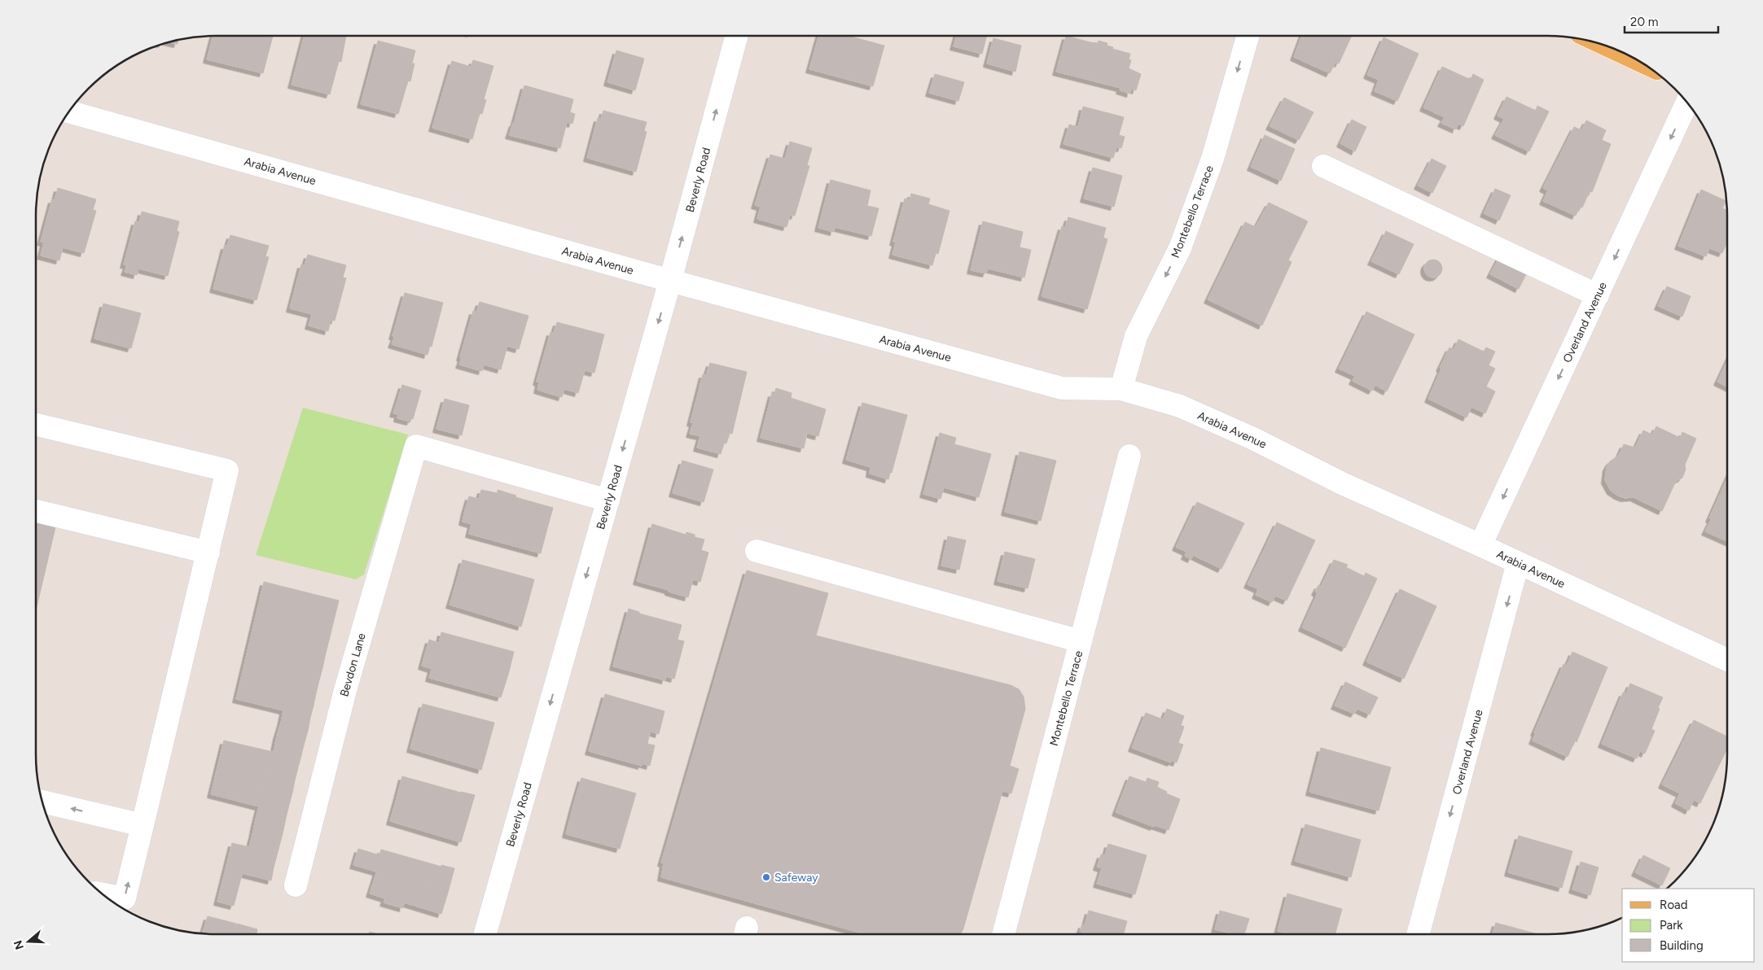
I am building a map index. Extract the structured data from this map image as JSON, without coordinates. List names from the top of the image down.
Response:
{
  "streets": {
    "street": [
      "Arabia Avenue",
      "Beverly Road",
      "Montebello Terrace",
      "Overland Avenue",
      "Bevdon Lane"
    ]
  },
  "crossings": [
    ["Arabia Avenue", "Beverly Road"],
    ["Arabia Avenue", "Montebello Terrace"],
    ["Arabia Avenue", "Overland Avenue"],
    ["Beverly Road", "Bevdon Lane"]
  ],
  "one_way": ["Montebello Terrace", "Overland Avenue"],
  "places": ["Safeway"],
  "legend": ["Road", "Park", "Building"],
  "scale_bar": "20 m",
  "north": "left"
}
